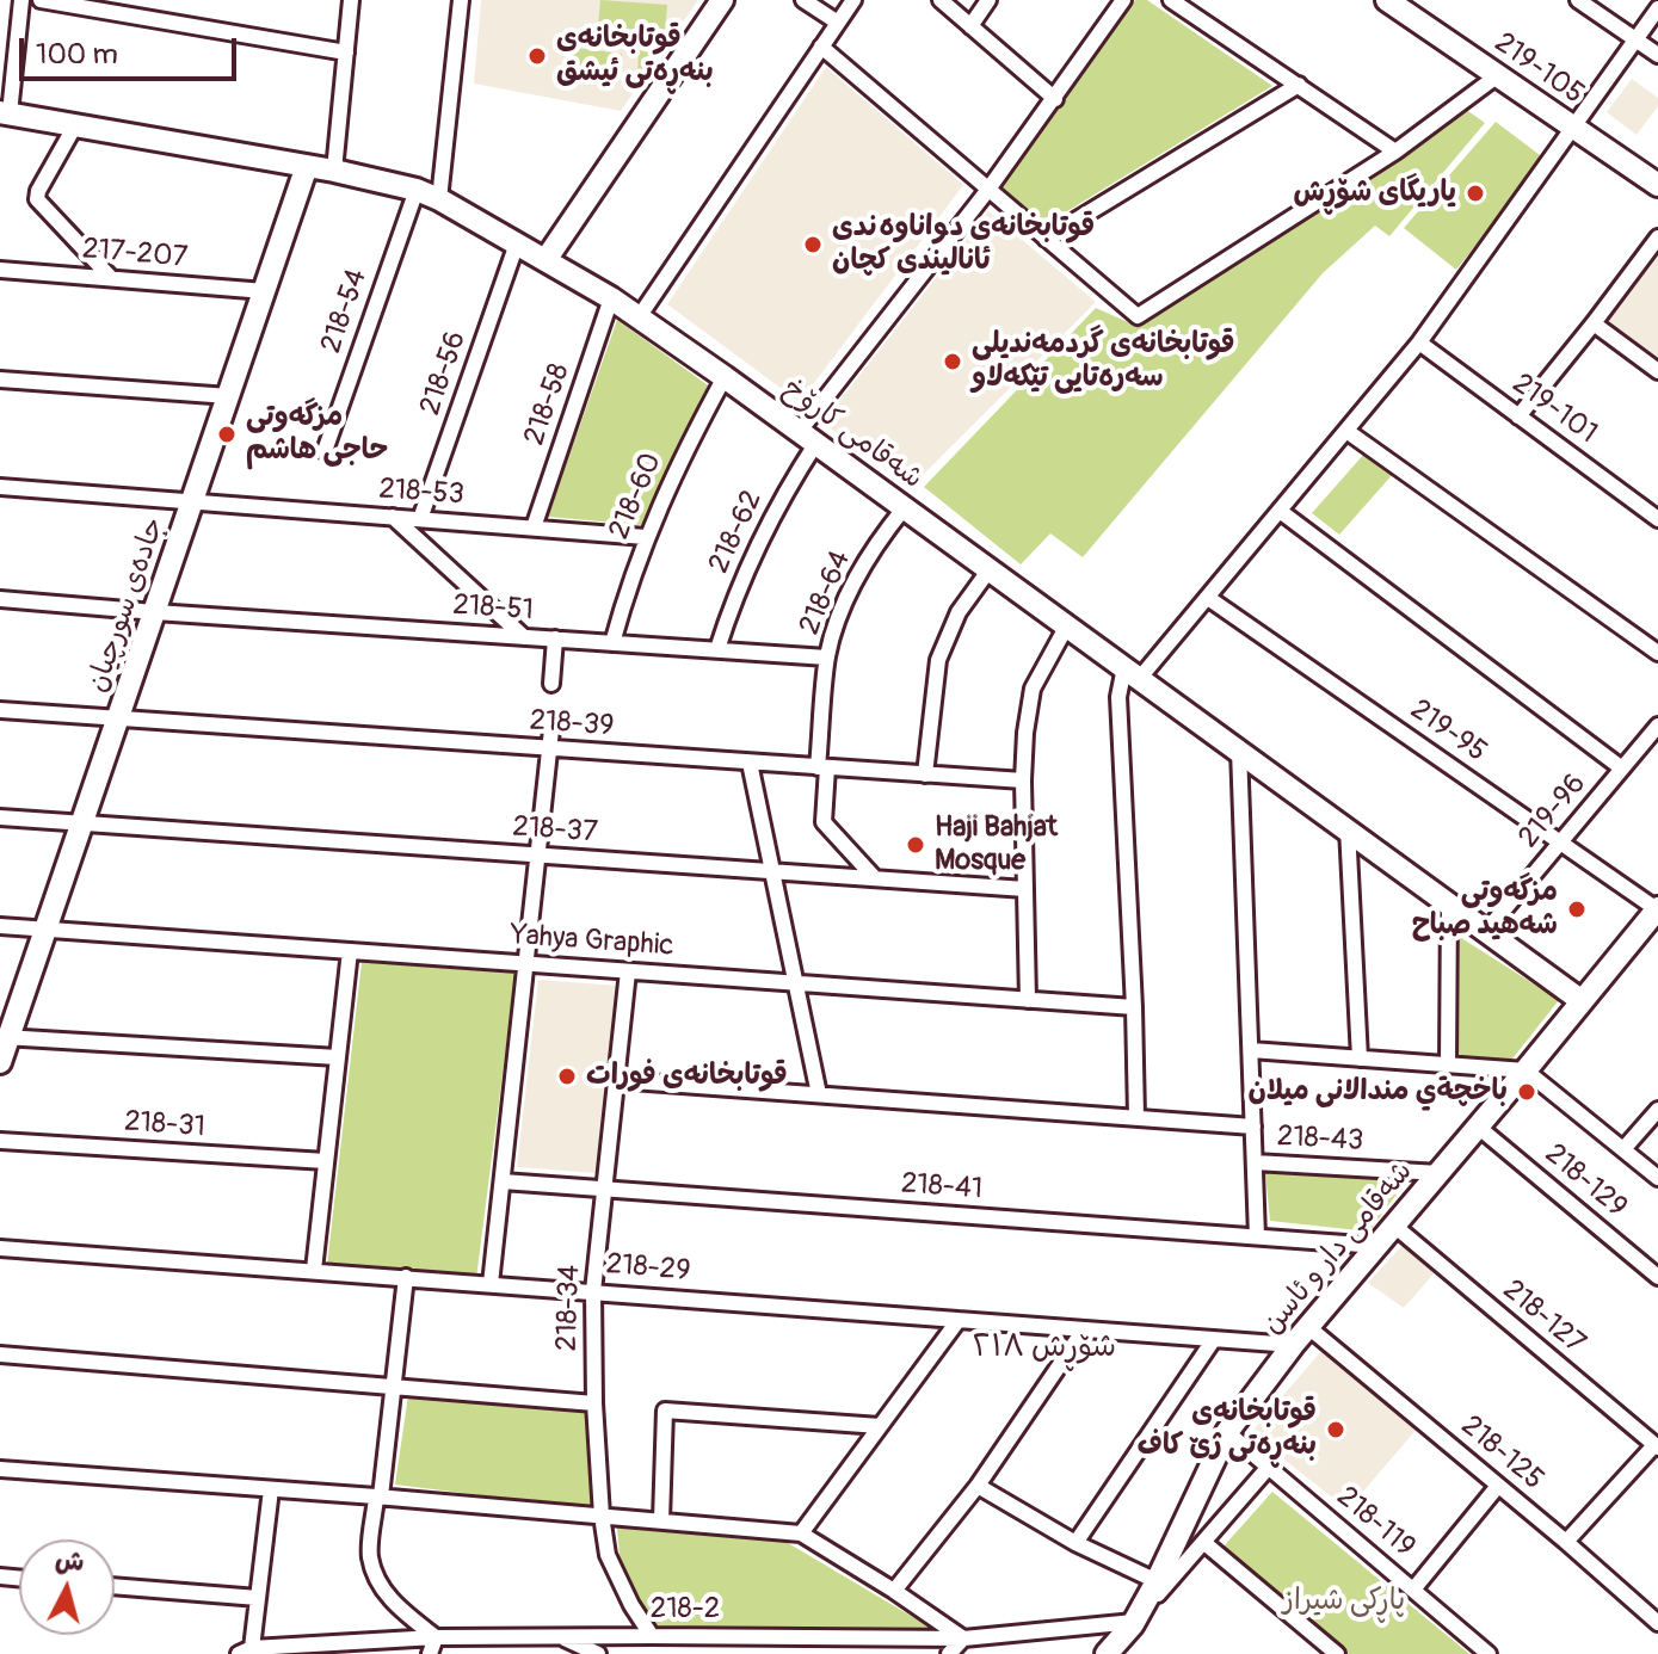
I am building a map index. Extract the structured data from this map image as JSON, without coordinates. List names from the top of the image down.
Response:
{
  "streets": {
    "street": [
      "219-105",
      "217-207",
      "218-54",
      "218-56",
      "218-58",
      "219-101",
      "شەقامی کارۆخ",
      "218-53",
      "218-60",
      "218-62",
      "218-64",
      "جادەی سورچیان",
      "218-51",
      "218-39",
      "219-95",
      "219-96",
      "218-37",
      "Yahya Graphic",
      "218-31",
      "218-43",
      "218-129",
      "218-41",
      "شەقامی دار و ئاسن",
      "218-29",
      "218-34",
      "218-127",
      "218-125",
      "218-119",
      "218-2"
    ]
  },
  "crossings": [
    ["217-207", "جادەی سورچیان"],
    ["218-54", "شەقامی کارۆخ"],
    ["218-56", "شەقامی کارۆخ"],
    ["218-56", "218-53"],
    ["218-58", "شەقامی کارۆخ"],
    ["218-58", "218-53"],
    ["شەقامی کارۆخ", "218-60"],
    ["شەقامی کارۆخ", "218-62"],
    ["شەقامی کارۆخ", "218-64"],
    ["شەقامی کارۆخ", "جادەی سورچیان"],
    ["شەقامی کارۆخ", "219-96"],
    ["شەقامی کارۆخ", "شەقامی دار و ئاسن"],
    ["218-53", "218-60"],
    ["218-53", "جادەی سورچیان"],
    ["218-60", "218-51"],
    ["218-62", "218-51"],
    ["218-64", "218-51"],
    ["218-64", "218-39"],
    ["218-64", "218-37"],
    ["جادەی سورچیان", "218-51"],
    ["جادەی سورچیان", "218-39"],
    ["جادەی سورچیان", "218-37"],
    ["جادەی سورچیان", "Yahya Graphic"],
    ["219-95", "219-96"],
    ["219-95", "شەقامی دار و ئاسن"],
    ["Yahya Graphic", "218-34"],
    ["218-43", "شەقامی دار و ئاسن"],
    ["218-129", "شەقامی دار و ئاسن"],
    ["218-41", "شەقامی دار و ئاسن"],
    ["218-41", "218-34"],
    ["شەقامی دار و ئاسن", "218-29"],
    ["شەقامی دار و ئاسن", "218-127"],
    ["شەقامی دار و ئاسن", "218-125"],
    ["شەقامی دار و ئاسن", "218-119"],
    ["شەقامی دار و ئاسن", "218-2"],
    ["218-29", "218-34"],
    ["218-34", "218-2"]
  ],
  "districts": ["شۆڕش ٢١٨"],
  "parks": ["پاڕکی شیراز"],
  "places": [
    "قوتابخانەی بنەڕەتی ئیشق",
    "یاریگای شۆڕش",
    "قوتابخانەی دواناوەندی ئانالیندی كچان",
    "قوتابخانەی گردمەندیلی سەرەتایی تێكەلاو",
    "مزگەوتی حاجی هاشم",
    "Haji Bahjat Mosque",
    "مزگه‌وتی شه‌هید صباح",
    "قوتابخانەی فورات",
    "باخچةي مندالانى ميلان",
    "قوتابخانەی بنەڕەتی ژێ کاف"
  ],
  "scale_bar": "100 m",
  "north": "top"
}
